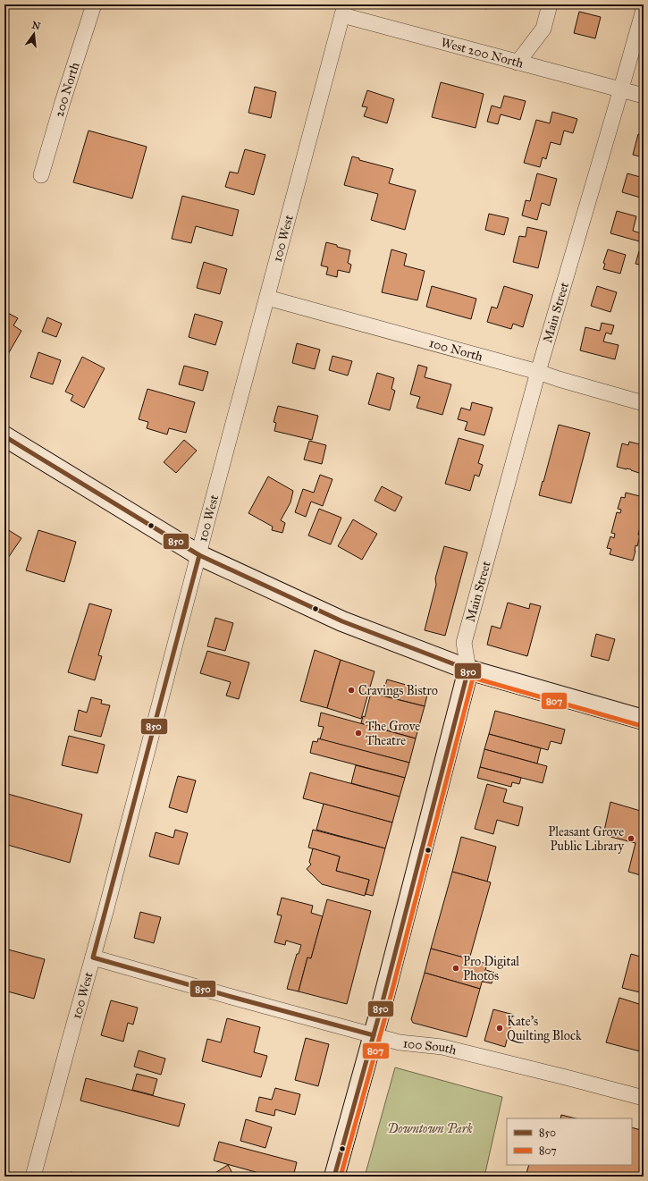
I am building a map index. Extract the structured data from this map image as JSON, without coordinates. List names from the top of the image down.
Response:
{
  "streets": {
    "main road": ["Main Street"],
    "street": [
      "West 200 North",
      "200 North",
      "100 West",
      "100 North",
      "100 South"
    ]
  },
  "crossings": [
    ["West 200 North", "100 West"],
    ["West 200 North", "Main Street"],
    ["100 West", "100 North"],
    ["100 West", "100 South"],
    ["Main Street", "100 North"],
    ["Main Street", "100 South"]
  ],
  "parks": ["Downtown Park"],
  "places": [
    "Cravings Bistro",
    "The Grove Theatre",
    "Pleasant Grove Public Library",
    "Pro Digital Photos",
    "Kate's Quilting Block"
  ],
  "lines": ["transit line 850", "transit line 807"],
  "legend": ["850", "807"],
  "north": "top"
}
